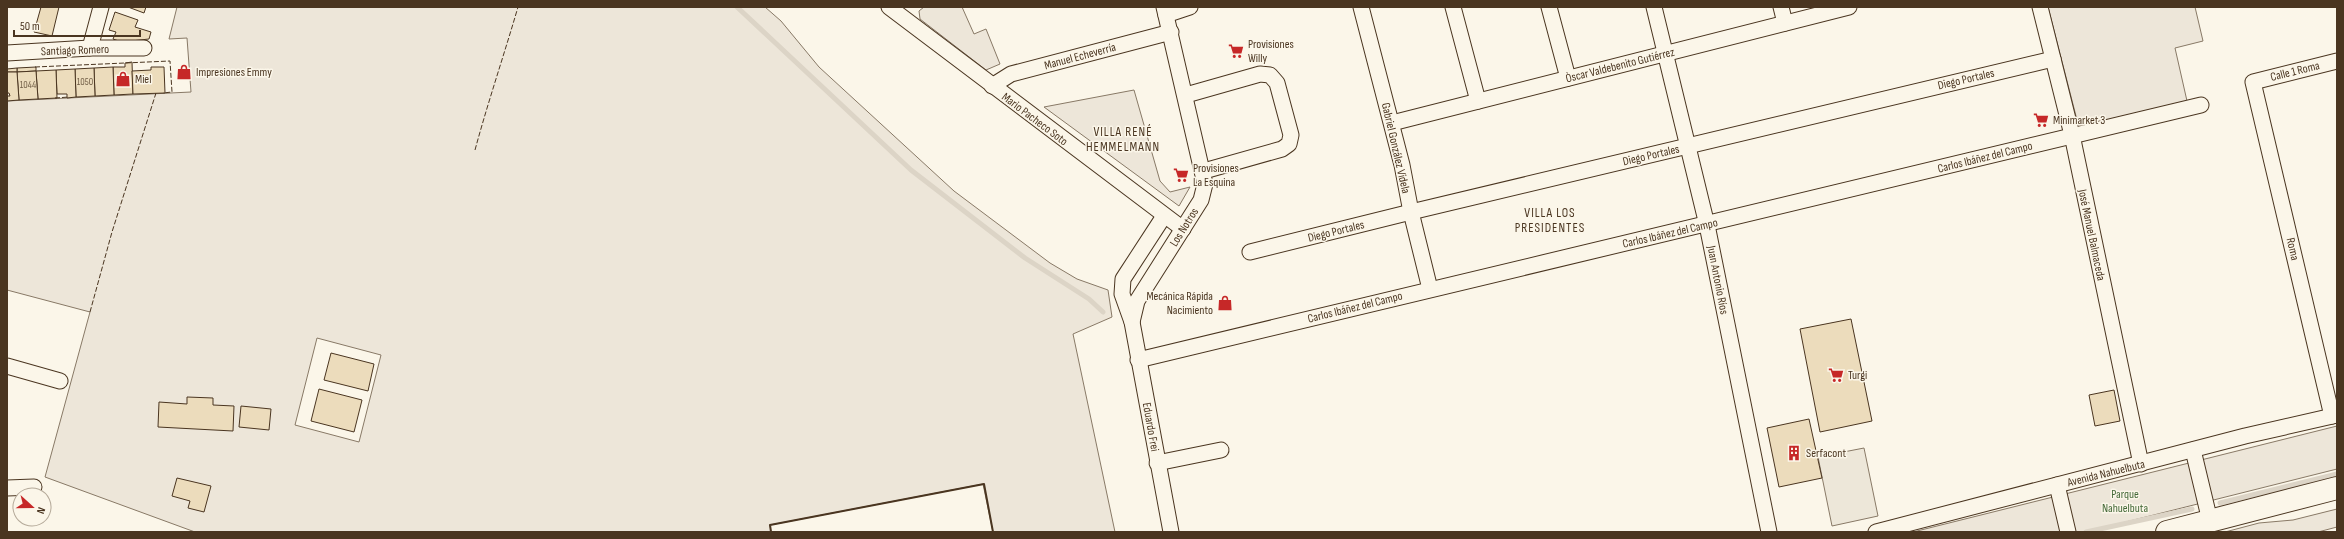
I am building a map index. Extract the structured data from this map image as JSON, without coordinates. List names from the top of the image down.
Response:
{
  "streets": {
    "street": [
      "Santiago Romero",
      "Manuel Echeverría",
      "Òscar Valdebenito Gutiérrez",
      "Calle 1 Roma",
      "Diego Portales",
      "Mario Pacheco Soto",
      "Gabriel González Videla",
      "Carlos Ibáñez del Campo",
      "Los Notros",
      "José Manuel Balmaceda",
      "Roma",
      "Juan Antonio Ríos",
      "Eduardo Frei",
      "Avenida Nahuelbuta"
    ]
  },
  "crossings": [
    ["Manuel Echeverría", "Mario Pacheco Soto"],
    ["Manuel Echeverría", "Los Notros"],
    ["Òscar Valdebenito Gutiérrez", "Gabriel González Videla"],
    ["Òscar Valdebenito Gutiérrez", "Juan Antonio Ríos"],
    ["Calle 1 Roma", "Roma"],
    ["Diego Portales", "Gabriel González Videla"],
    ["Diego Portales", "José Manuel Balmaceda"],
    ["Diego Portales", "Juan Antonio Ríos"],
    ["Mario Pacheco Soto", "Los Notros"],
    ["Gabriel González Videla", "Carlos Ibáñez del Campo"],
    ["Carlos Ibáñez del Campo", "José Manuel Balmaceda"],
    ["Carlos Ibáñez del Campo", "Juan Antonio Ríos"],
    ["Carlos Ibáñez del Campo", "Eduardo Frei"],
    ["Los Notros", "Eduardo Frei"],
    ["José Manuel Balmaceda", "Avenida Nahuelbuta"],
    ["Roma", "Avenida Nahuelbuta"]
  ],
  "districts": ["VILLA RENÉ HEMMELMANN", "VILLA LOS PRESIDENTES"],
  "parks": ["Parque Nahuelbuta"],
  "places": {
    "supermarket": [
      "Provisiones Willy",
      "Minimarket 3",
      "Provisiones La Esquina",
      "Turgi"
    ],
    "shop": ["Impresiones Emmy", "Miel", "Mecánica Rápida Nacimiento"],
    "building": ["Serfacont"]
  },
  "house_numbers": ["1050", "1044"],
  "scale_bar": "50 m",
  "north": "right"
}
